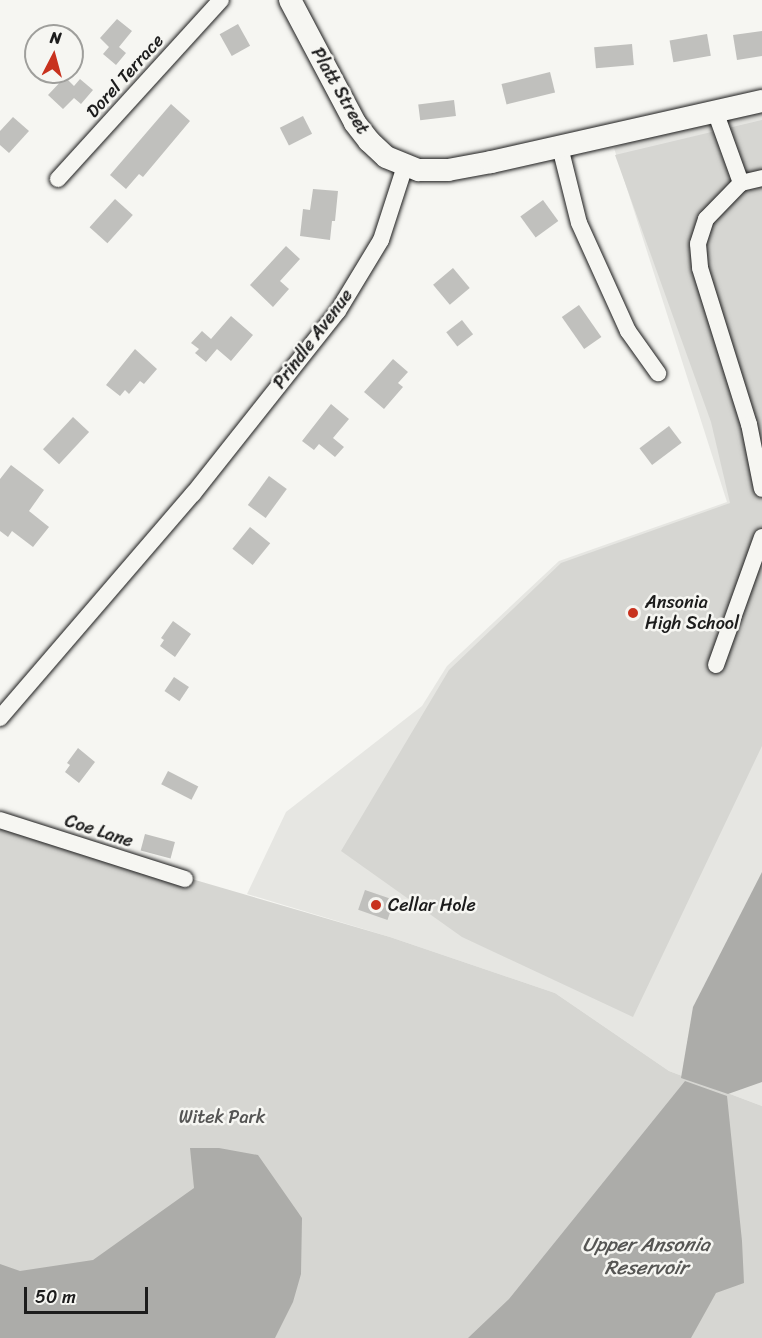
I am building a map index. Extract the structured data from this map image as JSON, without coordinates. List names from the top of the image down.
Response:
{
  "streets": {
    "main road": ["Platt Street"],
    "street": ["Dorel Terrace", "Prindle Avenue", "Coe Lane"]
  },
  "crossings": [
    ["Platt Street", "Prindle Avenue"]
  ],
  "water": ["Upper Ansonia Reservoir"],
  "parks": ["Witek Park"],
  "places": ["Ansonia High School", "Cellar Hole"],
  "scale_bar": "50 m",
  "north": "top"
}
